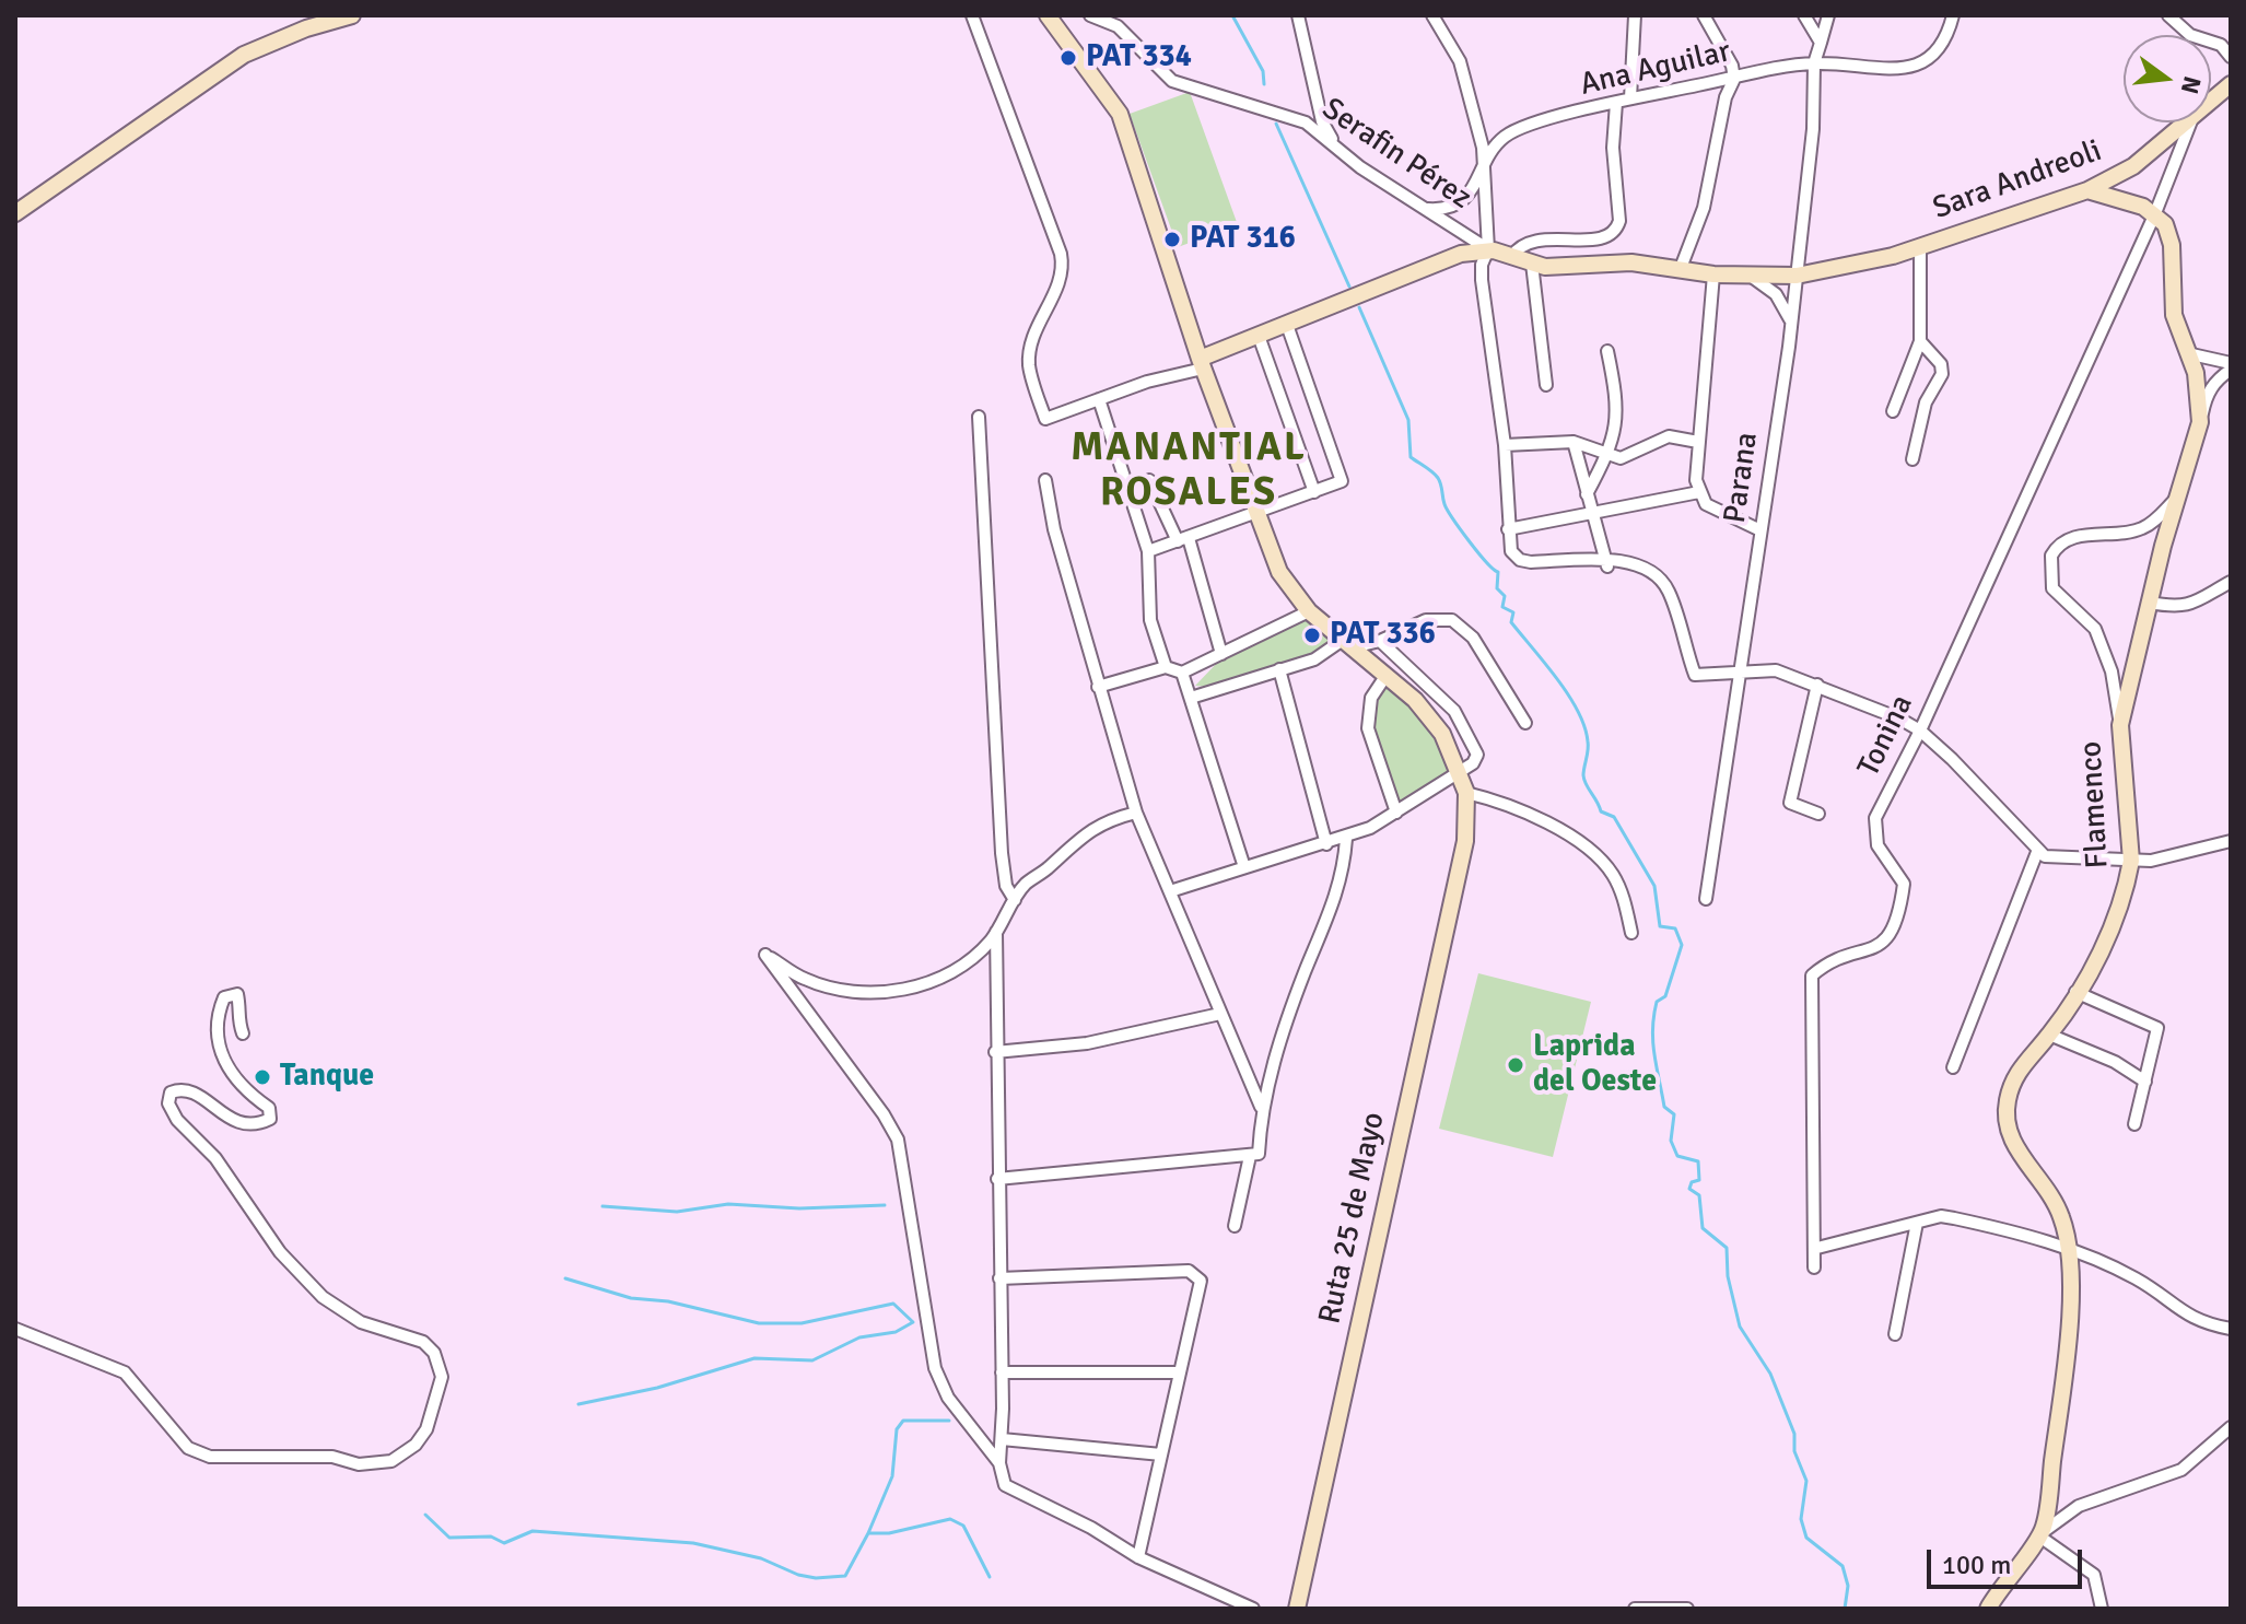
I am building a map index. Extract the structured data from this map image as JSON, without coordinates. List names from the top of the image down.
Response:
{
  "streets": {
    "street": [
      "Ana Aguilar",
      "Serafin Pérez",
      "Sara Andreoli",
      "Parana",
      "Tonina",
      "Flamenco",
      "Ruta 25 de Mayo"
    ]
  },
  "crossings": [
    ["Ana Aguilar", "Serafin Pérez"],
    ["Ana Aguilar", "Parana"],
    ["Serafin Pérez", "Sara Andreoli"],
    ["Sara Andreoli", "Parana"],
    ["Tonina", "Flamenco"]
  ],
  "districts": ["MANANTIAL ROSALES"],
  "places": [
    "PAT 334",
    "PAT 316",
    "PAT 336",
    "Laprida del Oeste",
    "Tanque"
  ],
  "scale_bar": "100 m",
  "north": "right"
}
